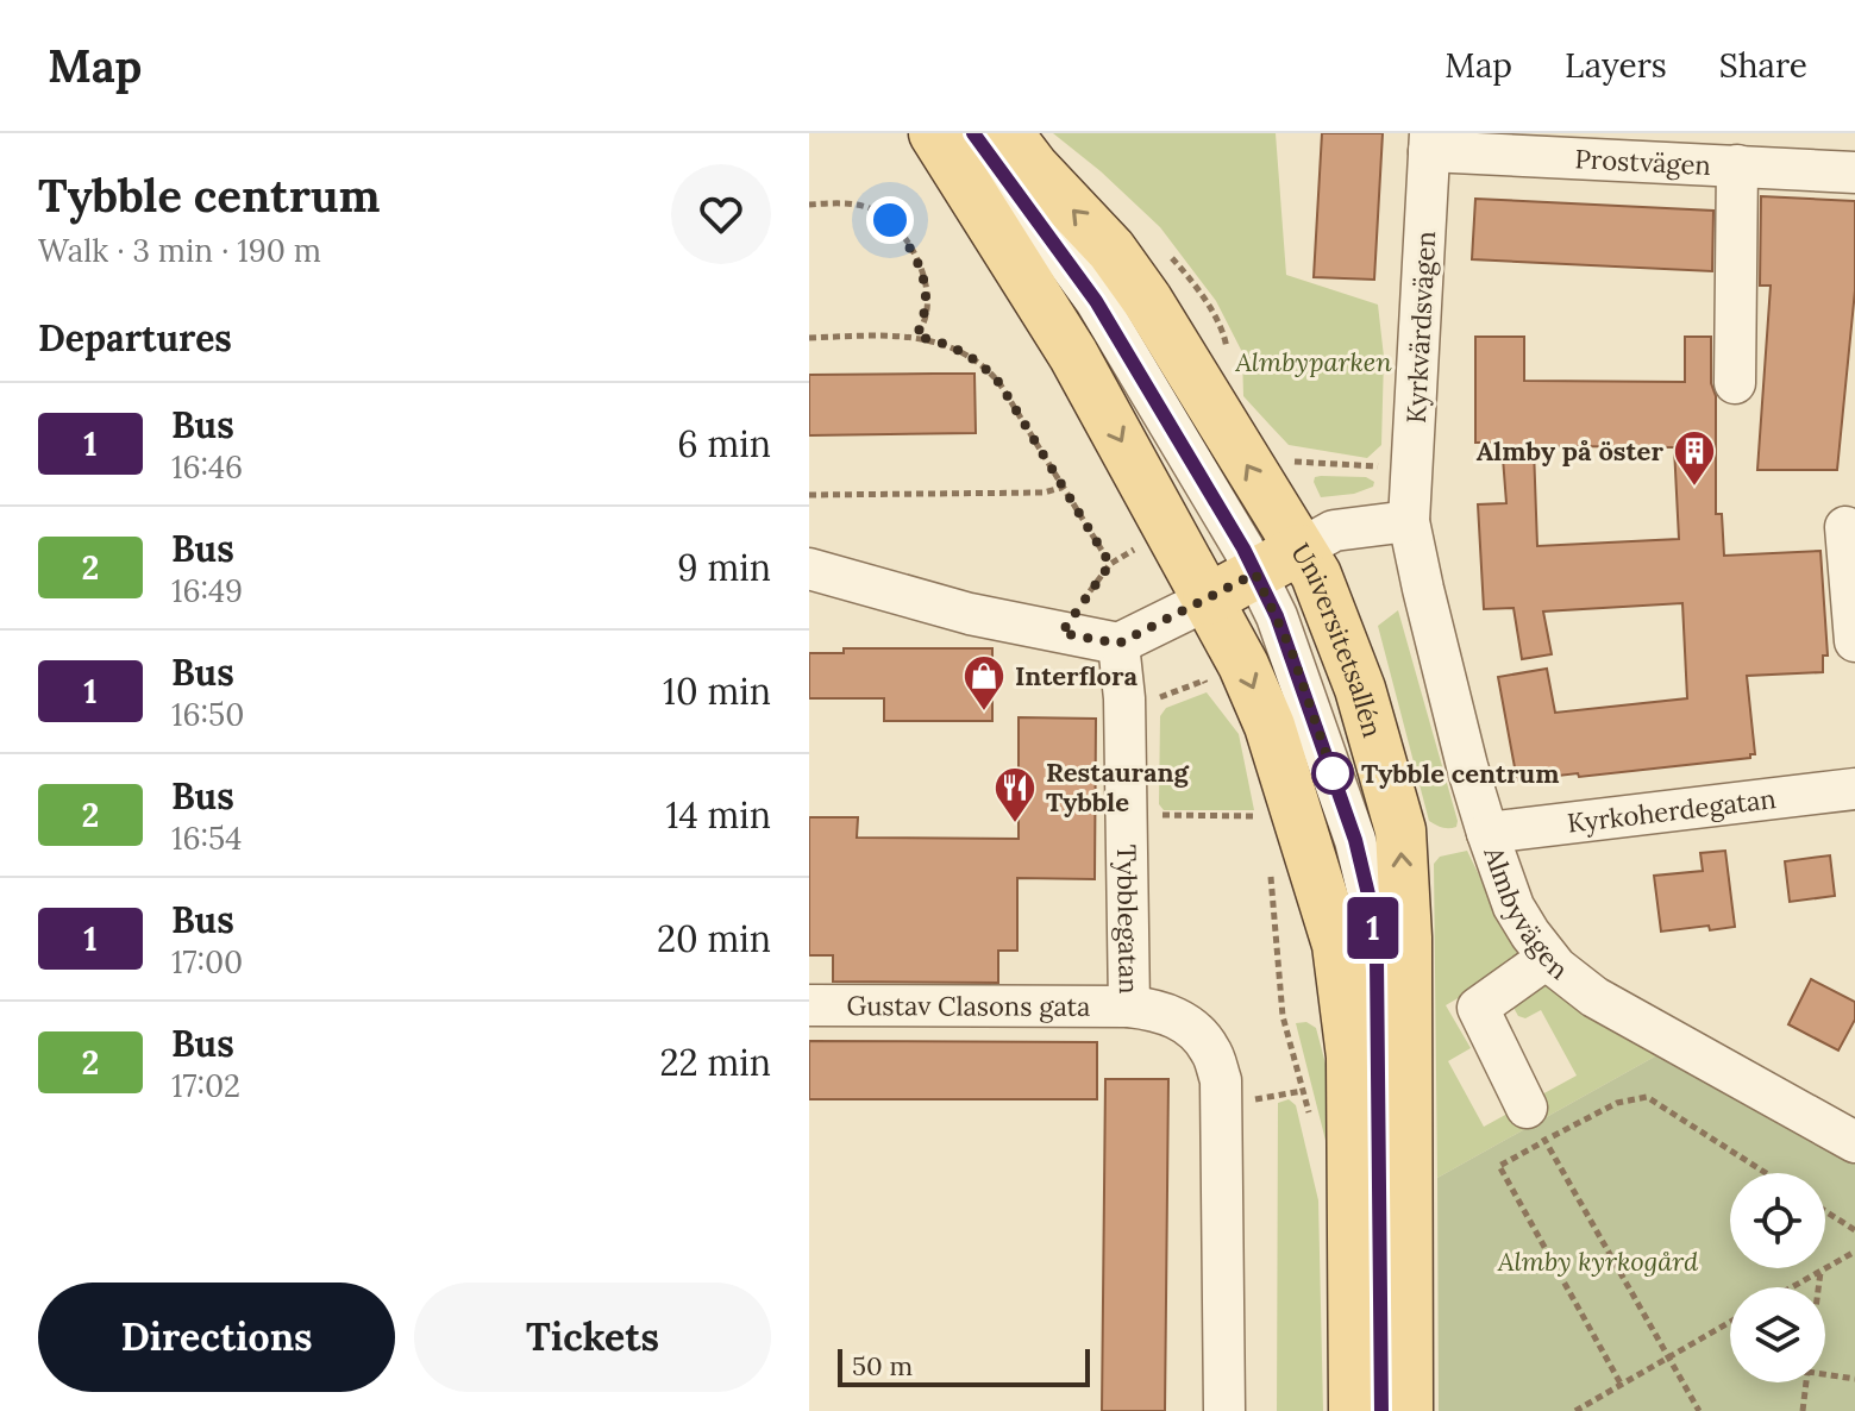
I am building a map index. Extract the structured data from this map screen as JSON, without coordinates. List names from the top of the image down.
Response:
{
  "streets": {
    "main road": ["Universitetsallén"],
    "street": [
      "Prostvägen",
      "Kyrkvärdsvägen",
      "Kyrkoherdegatan",
      "Almbyvägen",
      "Tybblegatan",
      "Gustav Clasons gata"
    ]
  },
  "crossings": [
    ["Prostvägen", "Kyrkvärdsvägen"],
    ["Kyrkvärdsvägen", "Almbyvägen"],
    ["Kyrkoherdegatan", "Almbyvägen"],
    ["Tybblegatan", "Gustav Clasons gata"]
  ],
  "parks": ["Almbyparken", "Almby kyrkogård"],
  "places": {
    "building": ["Almby på öster"],
    "shop": ["Interflora"],
    "other": ["Tybble centrum"],
    "restaurant": ["Restaurang Tybble"]
  },
  "lines": ["bus line 1"],
  "scale_bar": "50 m",
  "page": {
    "header": "Map",
    "nav": ["Map", "Layers", "Share"],
    "heading": [
      ["Tybble centrum", "Walk · 3 min · 190 m"],
      "Departures"
    ],
    "on_map": "1",
    "list": [
      {
        "mark": "1",
        "name": "Bus",
        "note": "16:46",
        "value": "6 min"
      },
      {
        "mark": "2",
        "name": "Bus",
        "note": "16:49",
        "value": "9 min"
      },
      {
        "mark": "1",
        "name": "Bus",
        "note": "16:50",
        "value": "10 min"
      },
      {
        "mark": "2",
        "name": "Bus",
        "note": "16:54",
        "value": "14 min"
      },
      {
        "mark": "1",
        "name": "Bus",
        "note": "17:00",
        "value": "20 min"
      },
      {
        "mark": "2",
        "name": "Bus",
        "note": "17:02",
        "value": "22 min"
      }
    ],
    "buttons": ["Directions", "Tickets"],
    "scale": "50 m"
  }
}
